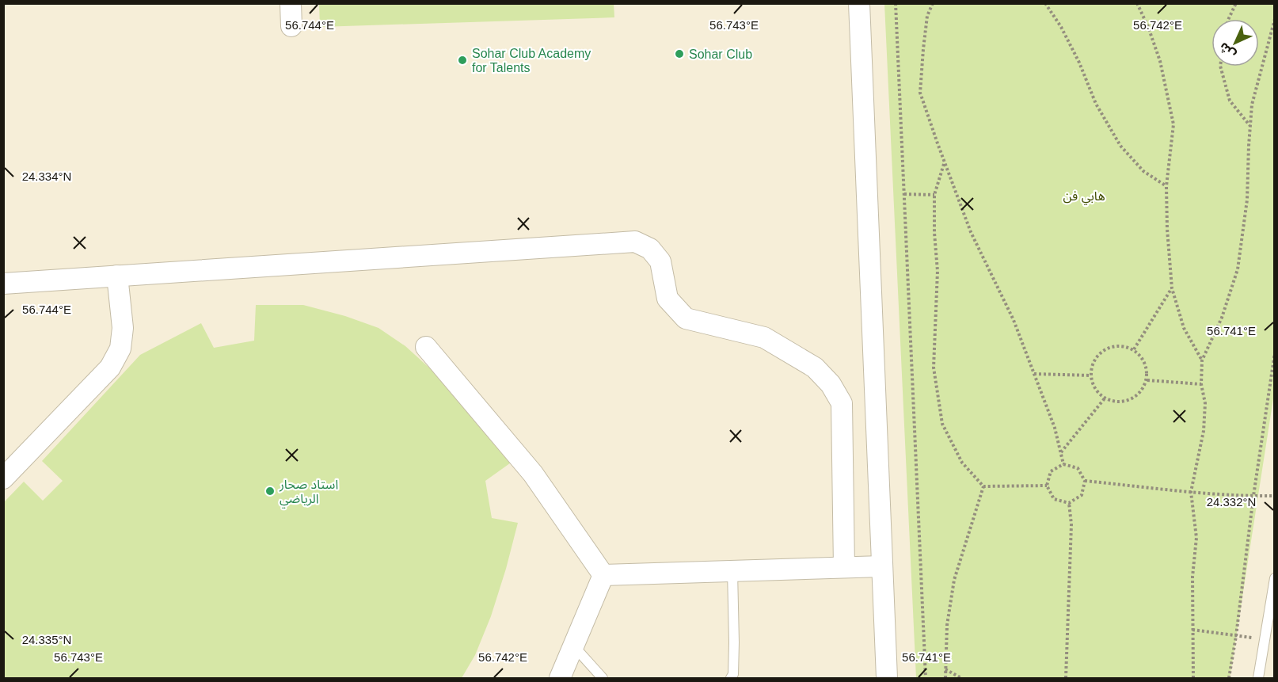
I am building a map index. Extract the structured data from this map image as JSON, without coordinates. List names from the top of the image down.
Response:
{
  "parks": ["هابي فن"],
  "places": ["Sohar Club", "Sohar Club Academy for Talents", "استاد صحار الرياضي"],
  "north": "bottom left",
  "coordinates": [
    "56.744°E",
    "56.743°E",
    "56.742°E",
    "24.334°N",
    "56.741°E",
    "24.332°N",
    "24.335°N"
  ]
}
